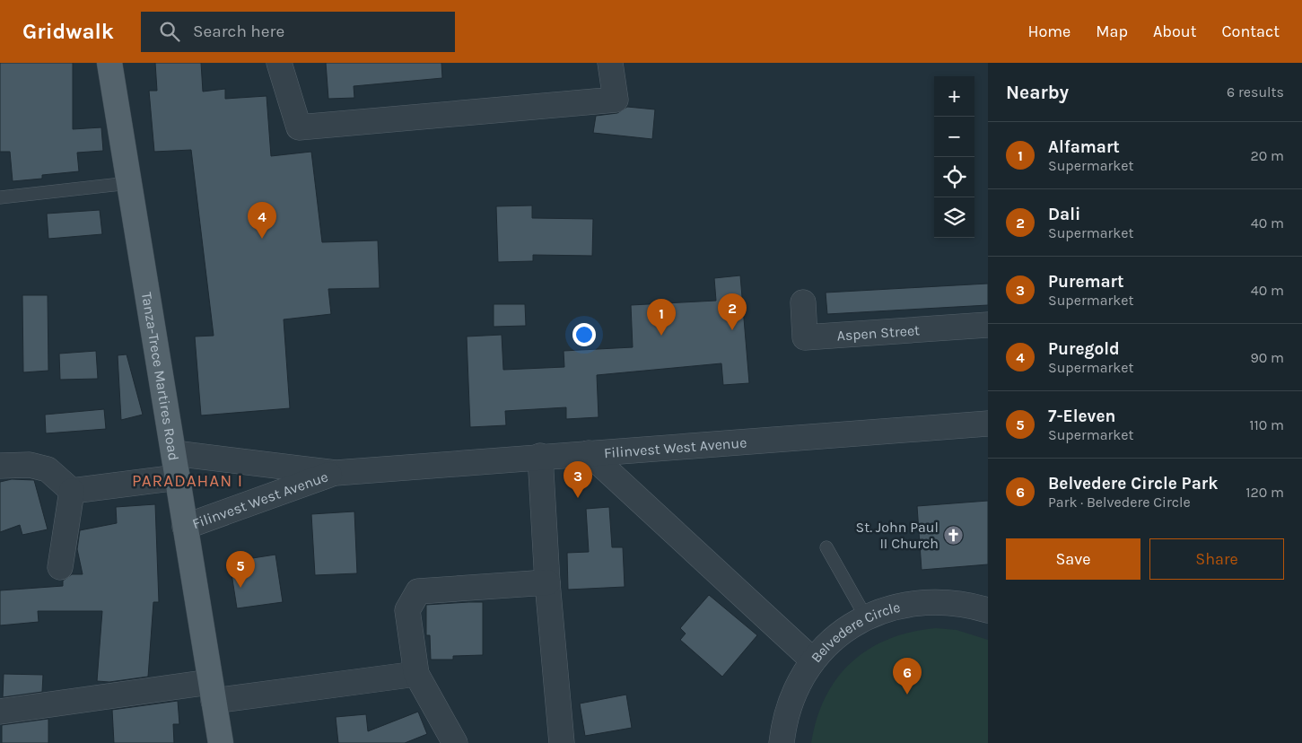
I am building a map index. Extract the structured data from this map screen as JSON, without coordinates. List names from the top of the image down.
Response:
{
  "streets": {
    "main road": ["Tanza-Trece Martires Road"],
    "street": ["Aspen Street", "Filinvest West Avenue", "Belvedere Circle"]
  },
  "crossings": [
    ["Tanza-Trece Martires Road", "Filinvest West Avenue"]
  ],
  "districts": ["PARADAHAN I"],
  "places": {
    "church": ["St. John Paul II Church"]
  },
  "page": {
    "header": "Gridwalk",
    "search": "Search here",
    "nav": [
      "Home",
      "Map",
      "About",
      "Contact"
    ],
    "heading": ["Nearby", "6 results"],
    "map_buttons": ["+", "−"],
    "list": [
      {
        "mark": "1",
        "name": "Alfamart",
        "note": "Supermarket",
        "value": "20 m"
      },
      {
        "mark": "2",
        "name": "Dali",
        "note": "Supermarket",
        "value": "40 m"
      },
      {
        "mark": "3",
        "name": "Puremart",
        "note": "Supermarket",
        "value": "40 m"
      },
      {
        "mark": "4",
        "name": "Puregold",
        "note": "Supermarket",
        "value": "90 m"
      },
      {
        "mark": "5",
        "name": "7-Eleven",
        "note": "Supermarket",
        "value": "110 m"
      },
      {
        "mark": "6",
        "name": "Belvedere Circle Park",
        "note": "Park · Belvedere Circle",
        "value": "120 m"
      }
    ],
    "pins": [
      "4",
      "2",
      "1",
      "3",
      "5",
      "6"
    ],
    "buttons": ["Save", "Share"]
  }
}
